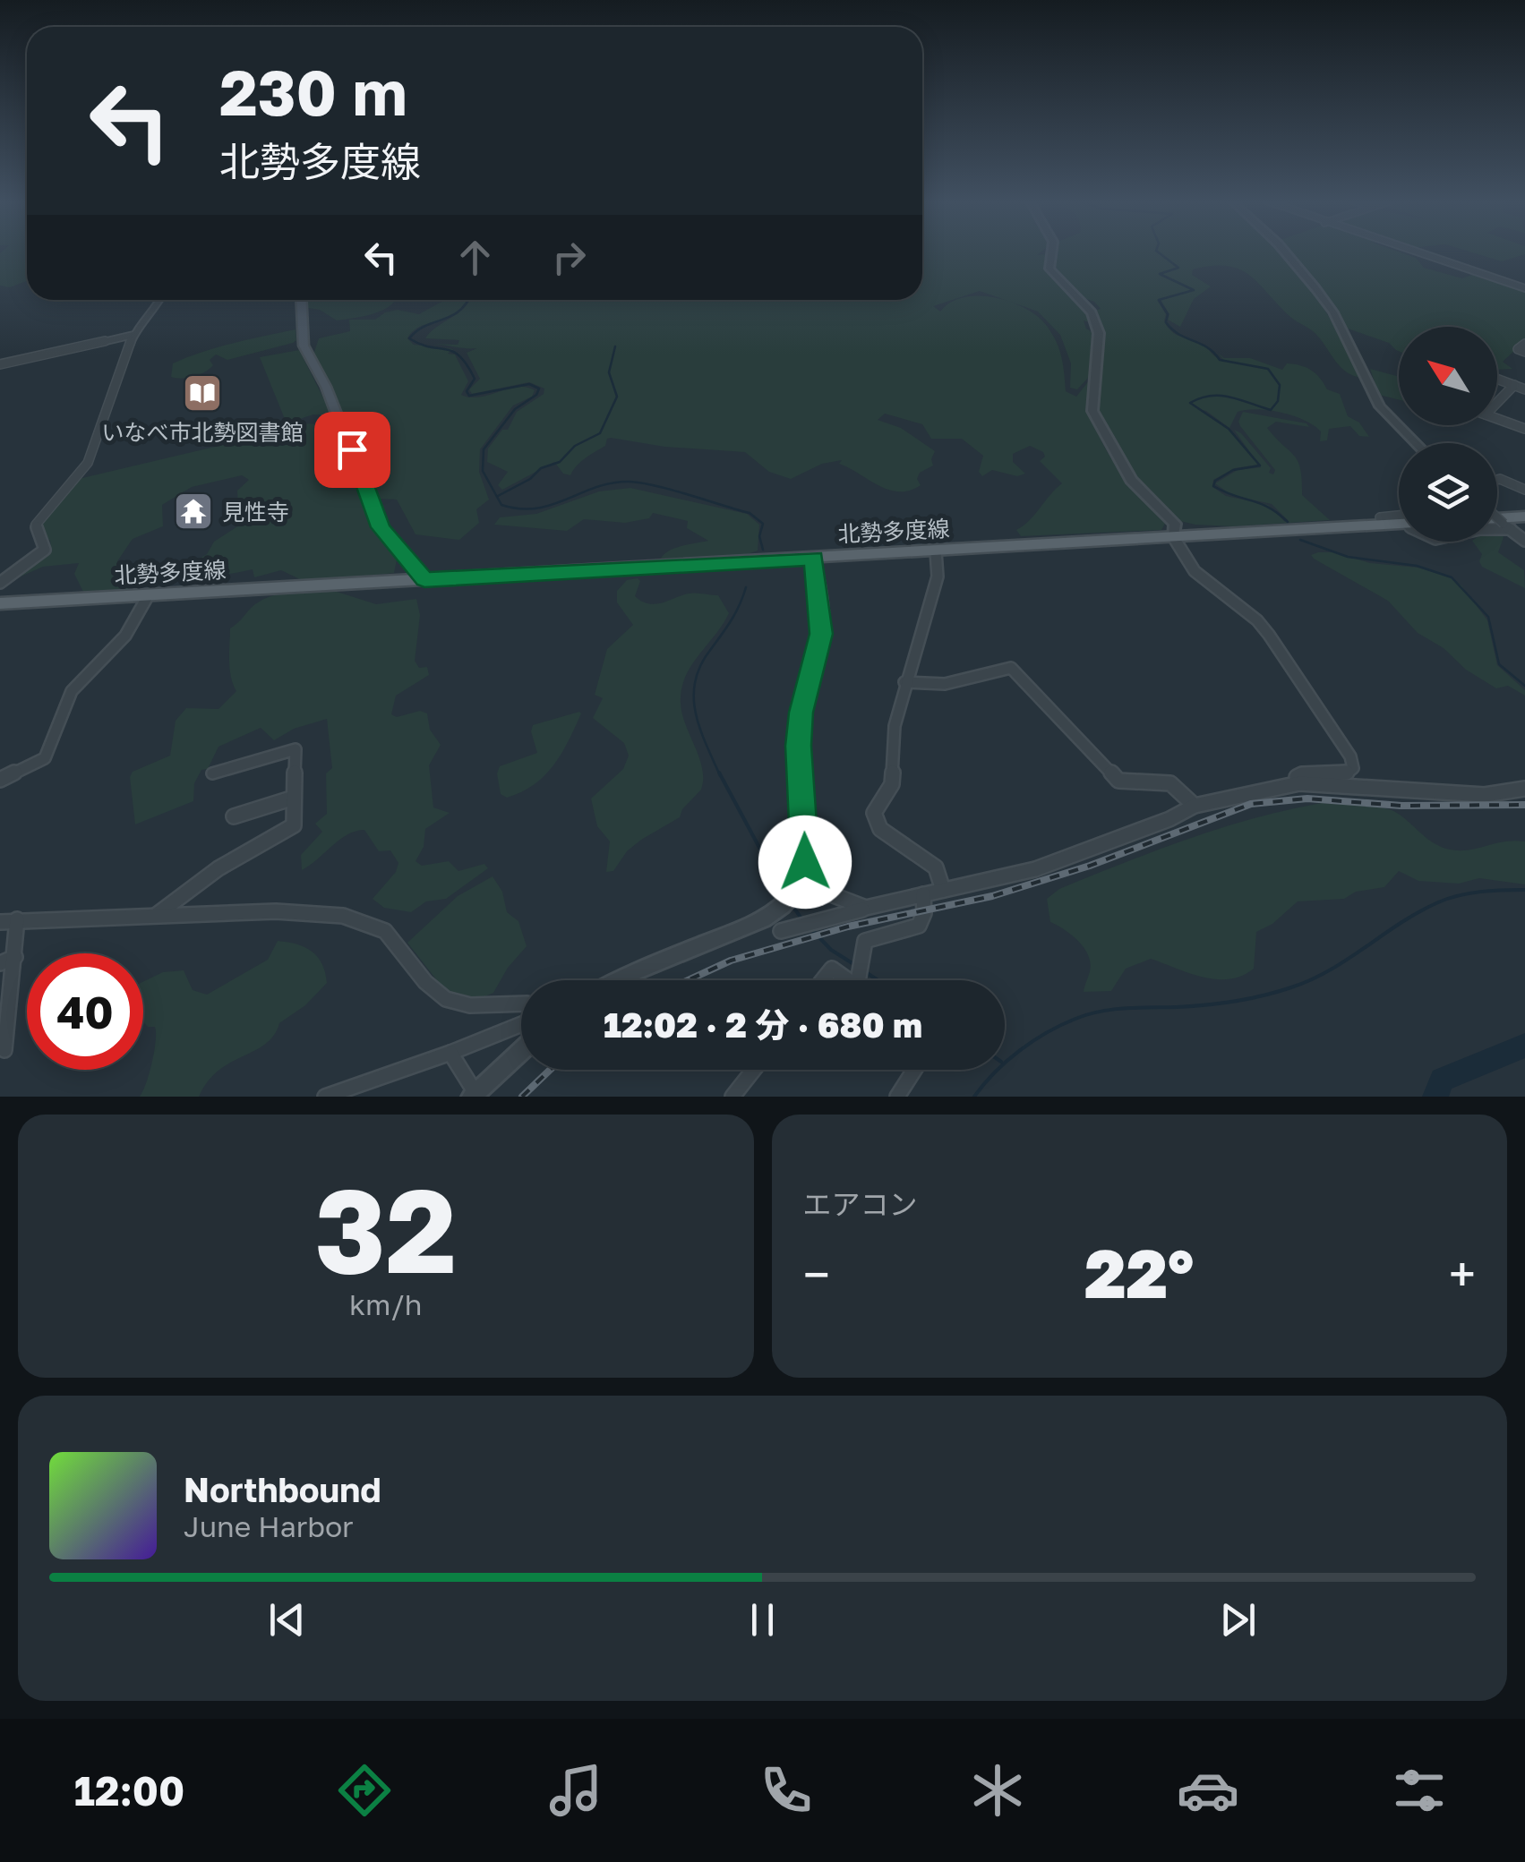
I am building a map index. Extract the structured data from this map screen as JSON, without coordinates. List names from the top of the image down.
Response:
{
  "streets": {
    "main road": ["北勢多度線"]
  },
  "places": {
    "library": ["いなべ市北勢図書館"],
    "temple": ["見性寺"]
  },
  "north": "top left",
  "page": {
    "turn": ["230 m", "北勢多度線"],
    "limit": "40",
    "trip": "12:02 · 2 分 · 680 m",
    "tile": [
      ["32", "km/h"],
      "エアコン"
    ],
    "heat": ["−", "22°", "+"],
    "song": ["Northbound", "June Harbor"],
    "tabs": "12:00"
  }
}
